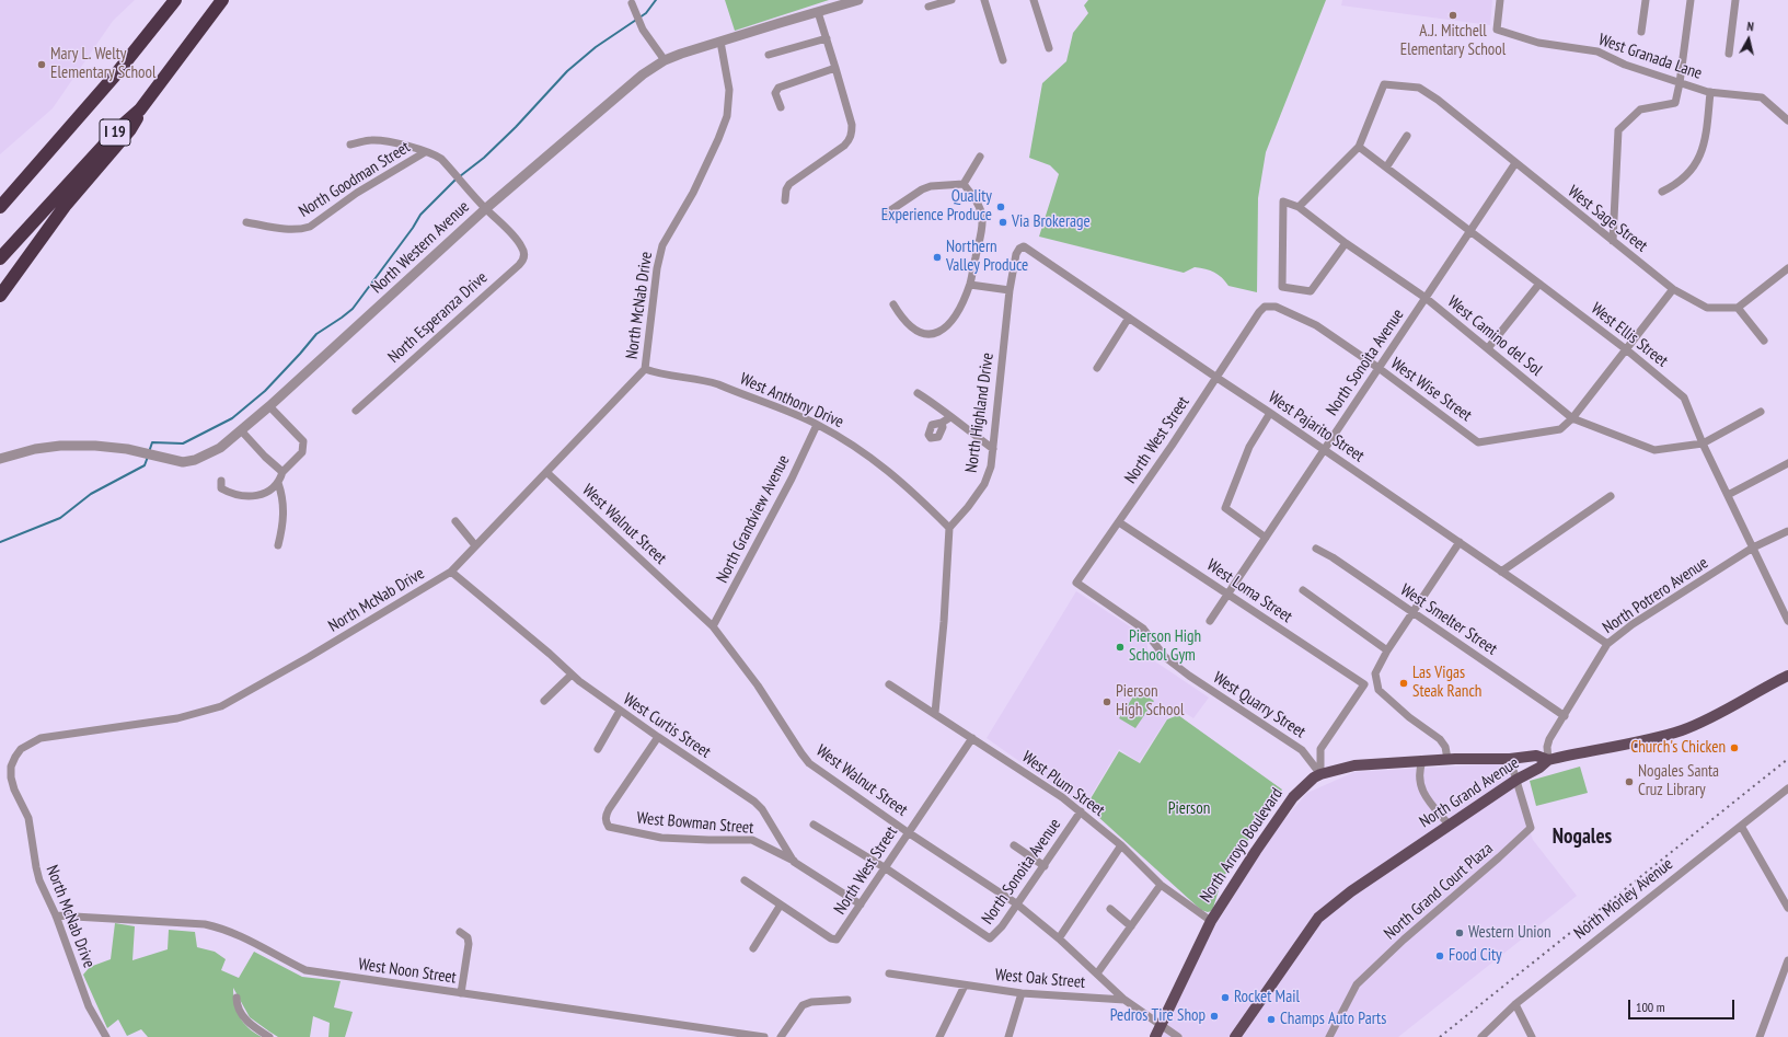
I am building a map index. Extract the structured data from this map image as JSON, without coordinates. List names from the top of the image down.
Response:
{
  "streets": {
    "highway": ["I 19"],
    "main road": ["North Grand Avenue", "North Arroyo Boulevard"],
    "street": [
      "West Granada Lane",
      "North Goodman Street",
      "West Sage Street",
      "North Western Avenue",
      "North McNab Drive",
      "North Esperanza Drive",
      "West Ellis Street",
      "West Camino del Sol",
      "North Sonoita Avenue",
      "West Wise Street",
      "West Anthony Drive",
      "North Highland Drive",
      "West Pajarito Street",
      "North West Street",
      "North Grandview Avenue",
      "West Walnut Street",
      "West Loma Street",
      "North Potrero Avenue",
      "West Smelter Street",
      "West Quarry Street",
      "West Curtis Street",
      "West Plum Street",
      "West Bowman Street",
      "North Grand Court Plaza",
      "North Morley Avenue",
      "West Noon Street",
      "West Oak Street"
    ]
  },
  "crossings": [
    ["West Sage Street", "West Ellis Street"],
    ["West Sage Street", "North Sonoita Avenue"],
    ["West Sage Street", "West Wise Street"],
    ["North Western Avenue", "North McNab Drive"],
    ["North Western Avenue", "North Esperanza Drive"],
    ["North McNab Drive", "West Anthony Drive"],
    ["North McNab Drive", "West Walnut Street"],
    ["North McNab Drive", "West Curtis Street"],
    ["North McNab Drive", "West Noon Street"],
    ["West Ellis Street", "West Camino del Sol"],
    ["West Ellis Street", "North Sonoita Avenue"],
    ["West Ellis Street", "West Wise Street"],
    ["West Ellis Street", "North Potrero Avenue"],
    ["West Camino del Sol", "North Sonoita Avenue"],
    ["West Camino del Sol", "West Wise Street"],
    ["North Sonoita Avenue", "West Wise Street"],
    ["North Sonoita Avenue", "West Pajarito Street"],
    ["North Sonoita Avenue", "North West Street"],
    ["North Sonoita Avenue", "West Walnut Street"],
    ["North Sonoita Avenue", "West Loma Street"],
    ["North Sonoita Avenue", "West Plum Street"],
    ["West Wise Street", "North West Street"],
    ["West Anthony Drive", "North Highland Drive"],
    ["West Anthony Drive", "North Grandview Avenue"],
    ["North Highland Drive", "West Pajarito Street"],
    ["West Pajarito Street", "North West Street"],
    ["West Pajarito Street", "North Potrero Avenue"],
    ["North West Street", "West Walnut Street"],
    ["North West Street", "West Loma Street"],
    ["North West Street", "West Quarry Street"],
    ["North West Street", "West Curtis Street"],
    ["North West Street", "West Plum Street"],
    ["North Grandview Avenue", "West Walnut Street"],
    ["West Walnut Street", "West Oak Street"],
    ["West Loma Street", "West Quarry Street"],
    ["West Loma Street", "North Arroyo Boulevard"],
    ["North Potrero Avenue", "West Smelter Street"],
    ["North Potrero Avenue", "North Grand Avenue"],
    ["North Potrero Avenue", "North Arroyo Boulevard"],
    ["West Quarry Street", "North Arroyo Boulevard"],
    ["West Curtis Street", "West Bowman Street"],
    ["West Plum Street", "North Arroyo Boulevard"],
    ["North Grand Avenue", "North Arroyo Boulevard"],
    ["North Grand Avenue", "North Grand Court Plaza"],
    ["North Arroyo Boulevard", "North Grand Court Plaza"]
  ],
  "districts": ["Nogales"],
  "parks": ["Pierson"],
  "places": [
    "A.J. Mitchell Elementary School",
    "Mary L. Welty Elementary School",
    "Quality Experience Produce",
    "Via Brokerage",
    "Northern Valley Produce",
    "Pierson High School Gym",
    "Las Vigas Steak Ranch",
    "Pierson High School",
    "Church's Chicken",
    "Nogales Santa Cruz Library",
    "Western Union",
    "Food City",
    "Rocket Mail",
    "Pedros Tire Shop",
    "Champs Auto Parts"
  ],
  "scale_bar": "100 m",
  "north": "top"
}
